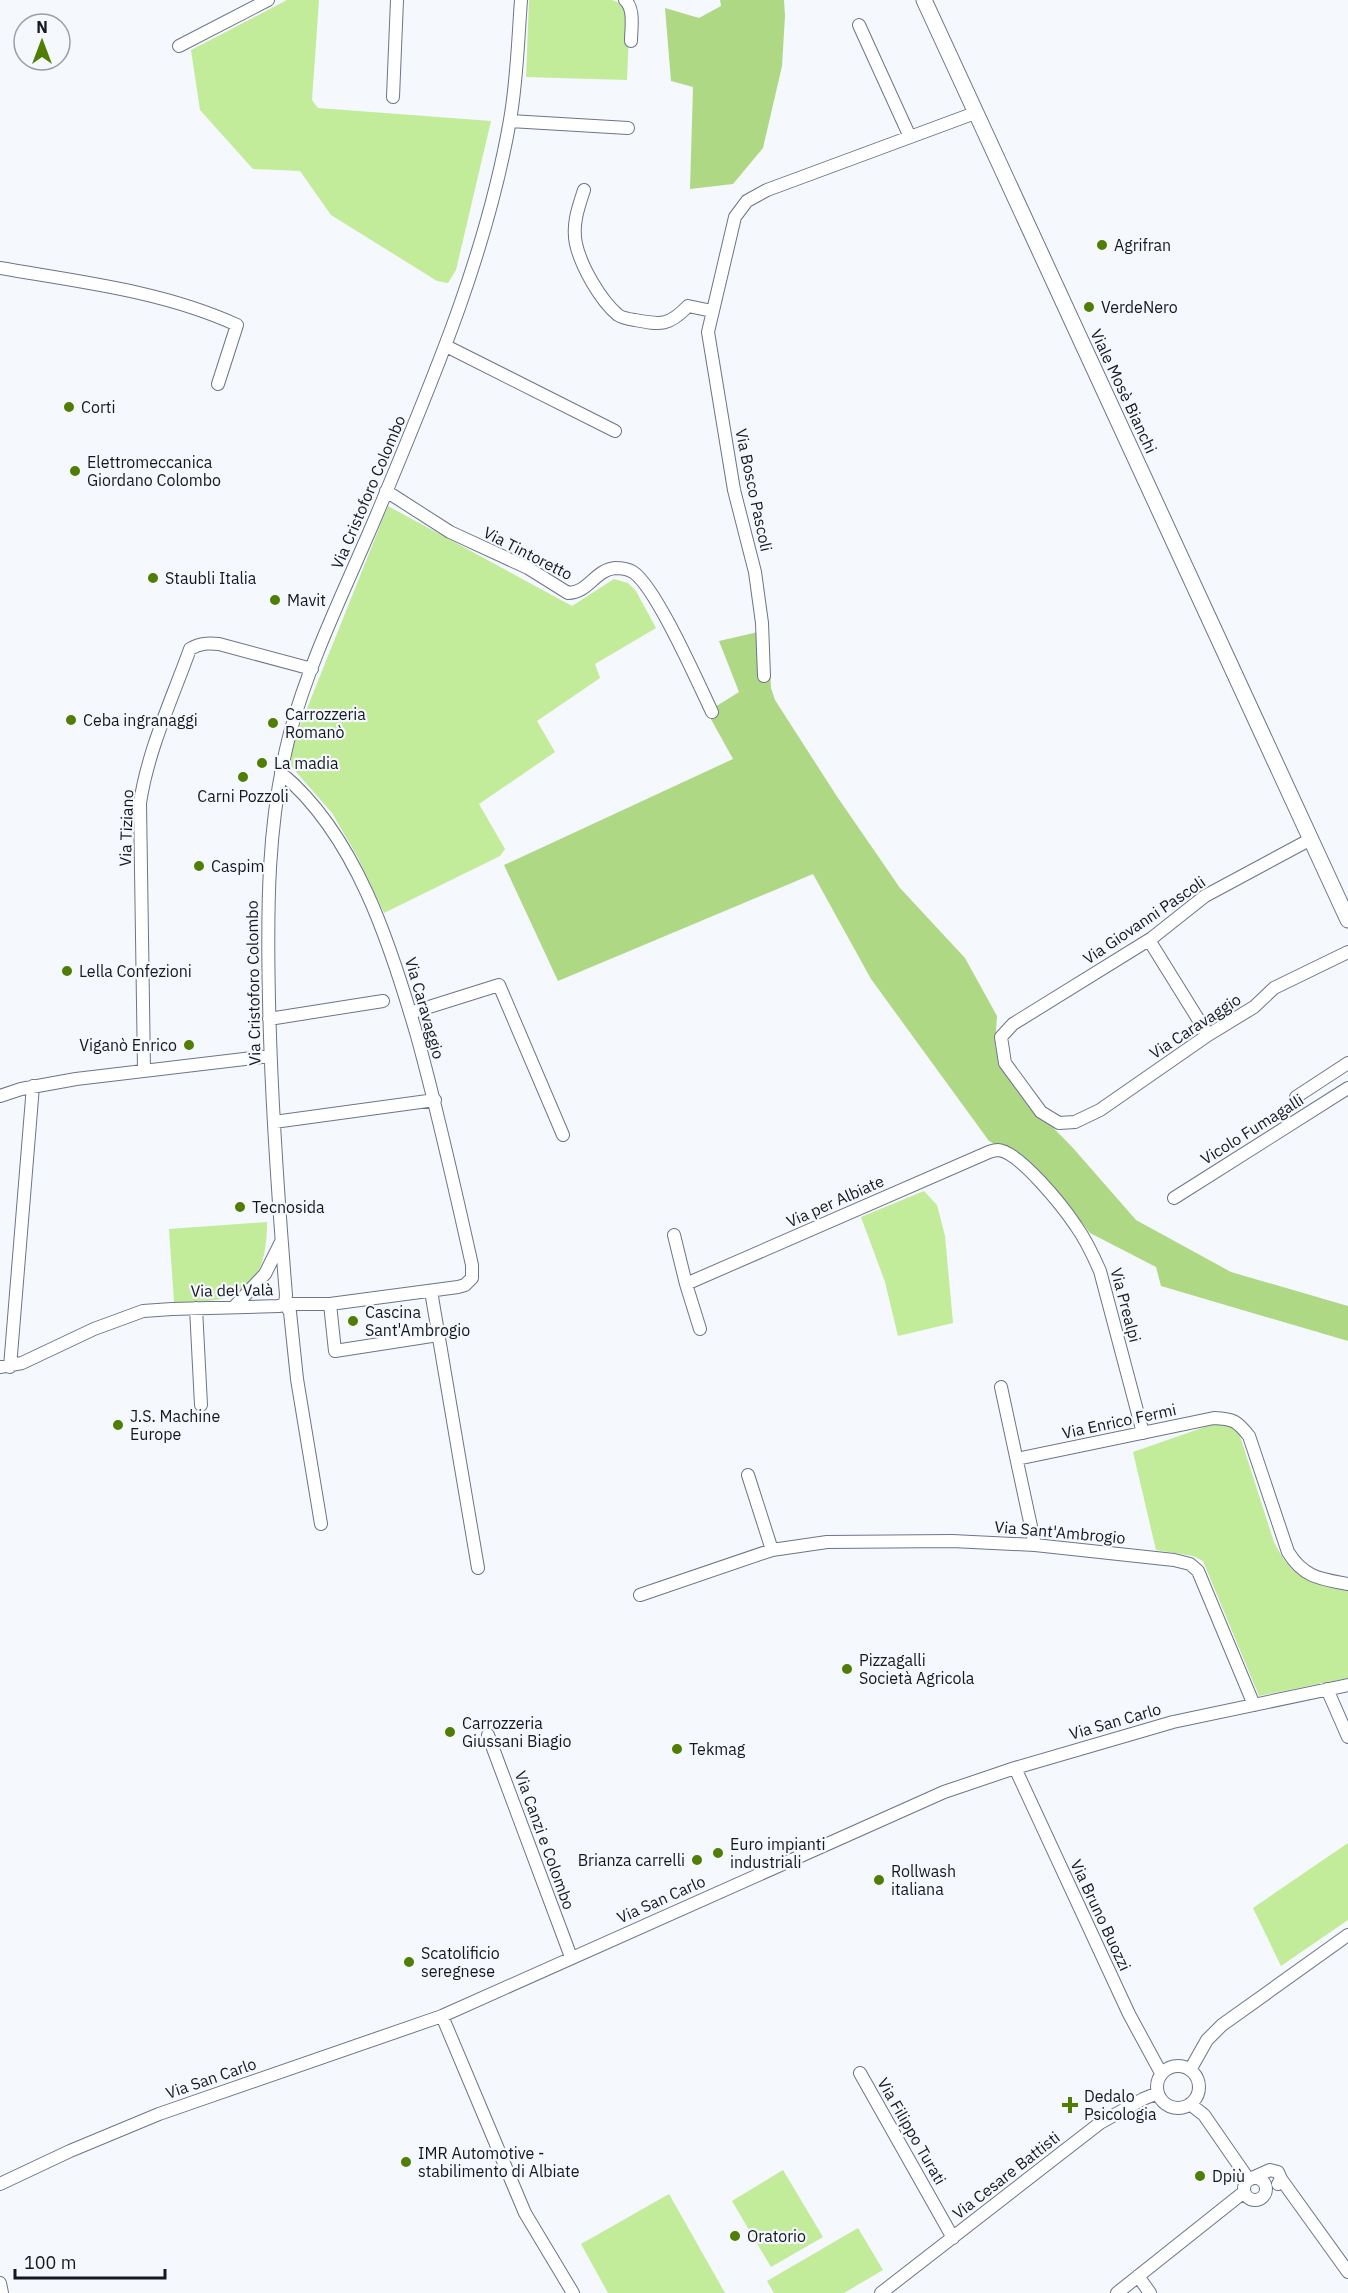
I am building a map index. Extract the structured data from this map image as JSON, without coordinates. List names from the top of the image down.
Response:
{
  "streets": {
    "main road": ["Viale Mosè Bianchi"],
    "street": [
      "Via Bosco Pascoli",
      "Via Cristoforo Colombo",
      "Via Tintoretto",
      "Via Tiziano",
      "Via Giovanni Pascoli",
      "Via Caravaggio",
      "Vicolo Fumagalli",
      "Via per Albiate",
      "Via del Valà",
      "Via Prealpi",
      "Via Enrico Fermi",
      "Via Sant'Ambrogio",
      "Via San Carlo",
      "Via Canzi e Colombo",
      "Via Bruno Buozzi",
      "Via Filippo Turati",
      "Via Cesare Battisti"
    ]
  },
  "crossings": [
    ["Viale Mosè Bianchi", "Via Bosco Pascoli"],
    ["Viale Mosè Bianchi", "Via Giovanni Pascoli"],
    ["Via Cristoforo Colombo", "Via Tintoretto"],
    ["Via Cristoforo Colombo", "Via Tiziano"],
    ["Via Cristoforo Colombo", "Via Caravaggio"],
    ["Via Cristoforo Colombo", "Via del Valà"],
    ["Via Giovanni Pascoli", "Via Caravaggio"],
    ["Via Caravaggio", "Via del Valà"],
    ["Via per Albiate", "Via Prealpi"],
    ["Via Prealpi", "Via Enrico Fermi"],
    ["Via Sant'Ambrogio", "Via San Carlo"],
    ["Via San Carlo", "Via Canzi e Colombo"],
    ["Via San Carlo", "Via Bruno Buozzi"],
    ["Via Bruno Buozzi", "Via Cesare Battisti"],
    ["Via Filippo Turati", "Via Cesare Battisti"]
  ],
  "places": {
    "other": [
      "Agrifran",
      "VerdeNero",
      "Corti",
      "Elettromeccanica Giordano Colombo",
      "Staubli Italia",
      "Mavit",
      "Ceba ingranaggi",
      "Carrozzeria Romanò",
      "La madia",
      "Carni Pozzoli",
      "Caspim",
      "Lella Confezioni",
      "Viganò Enrico",
      "Tecnosida",
      "Cascina Sant'Ambrogio",
      "J.S. Machine Europe",
      "Pizzagalli Società Agricola",
      "Carrozzeria Giussani Biagio",
      "Tekmag",
      "Euro impianti industriali",
      "Brianza carrelli",
      "Rollwash italiana",
      "Scatolificio seregnese",
      "IMR Automotive - stabilimento di Albiate",
      "Dpiù",
      "Oratorio"
    ],
    "health": ["Dedalo Psicologia"]
  },
  "scale_bar": "100 m",
  "north": "top"
}
